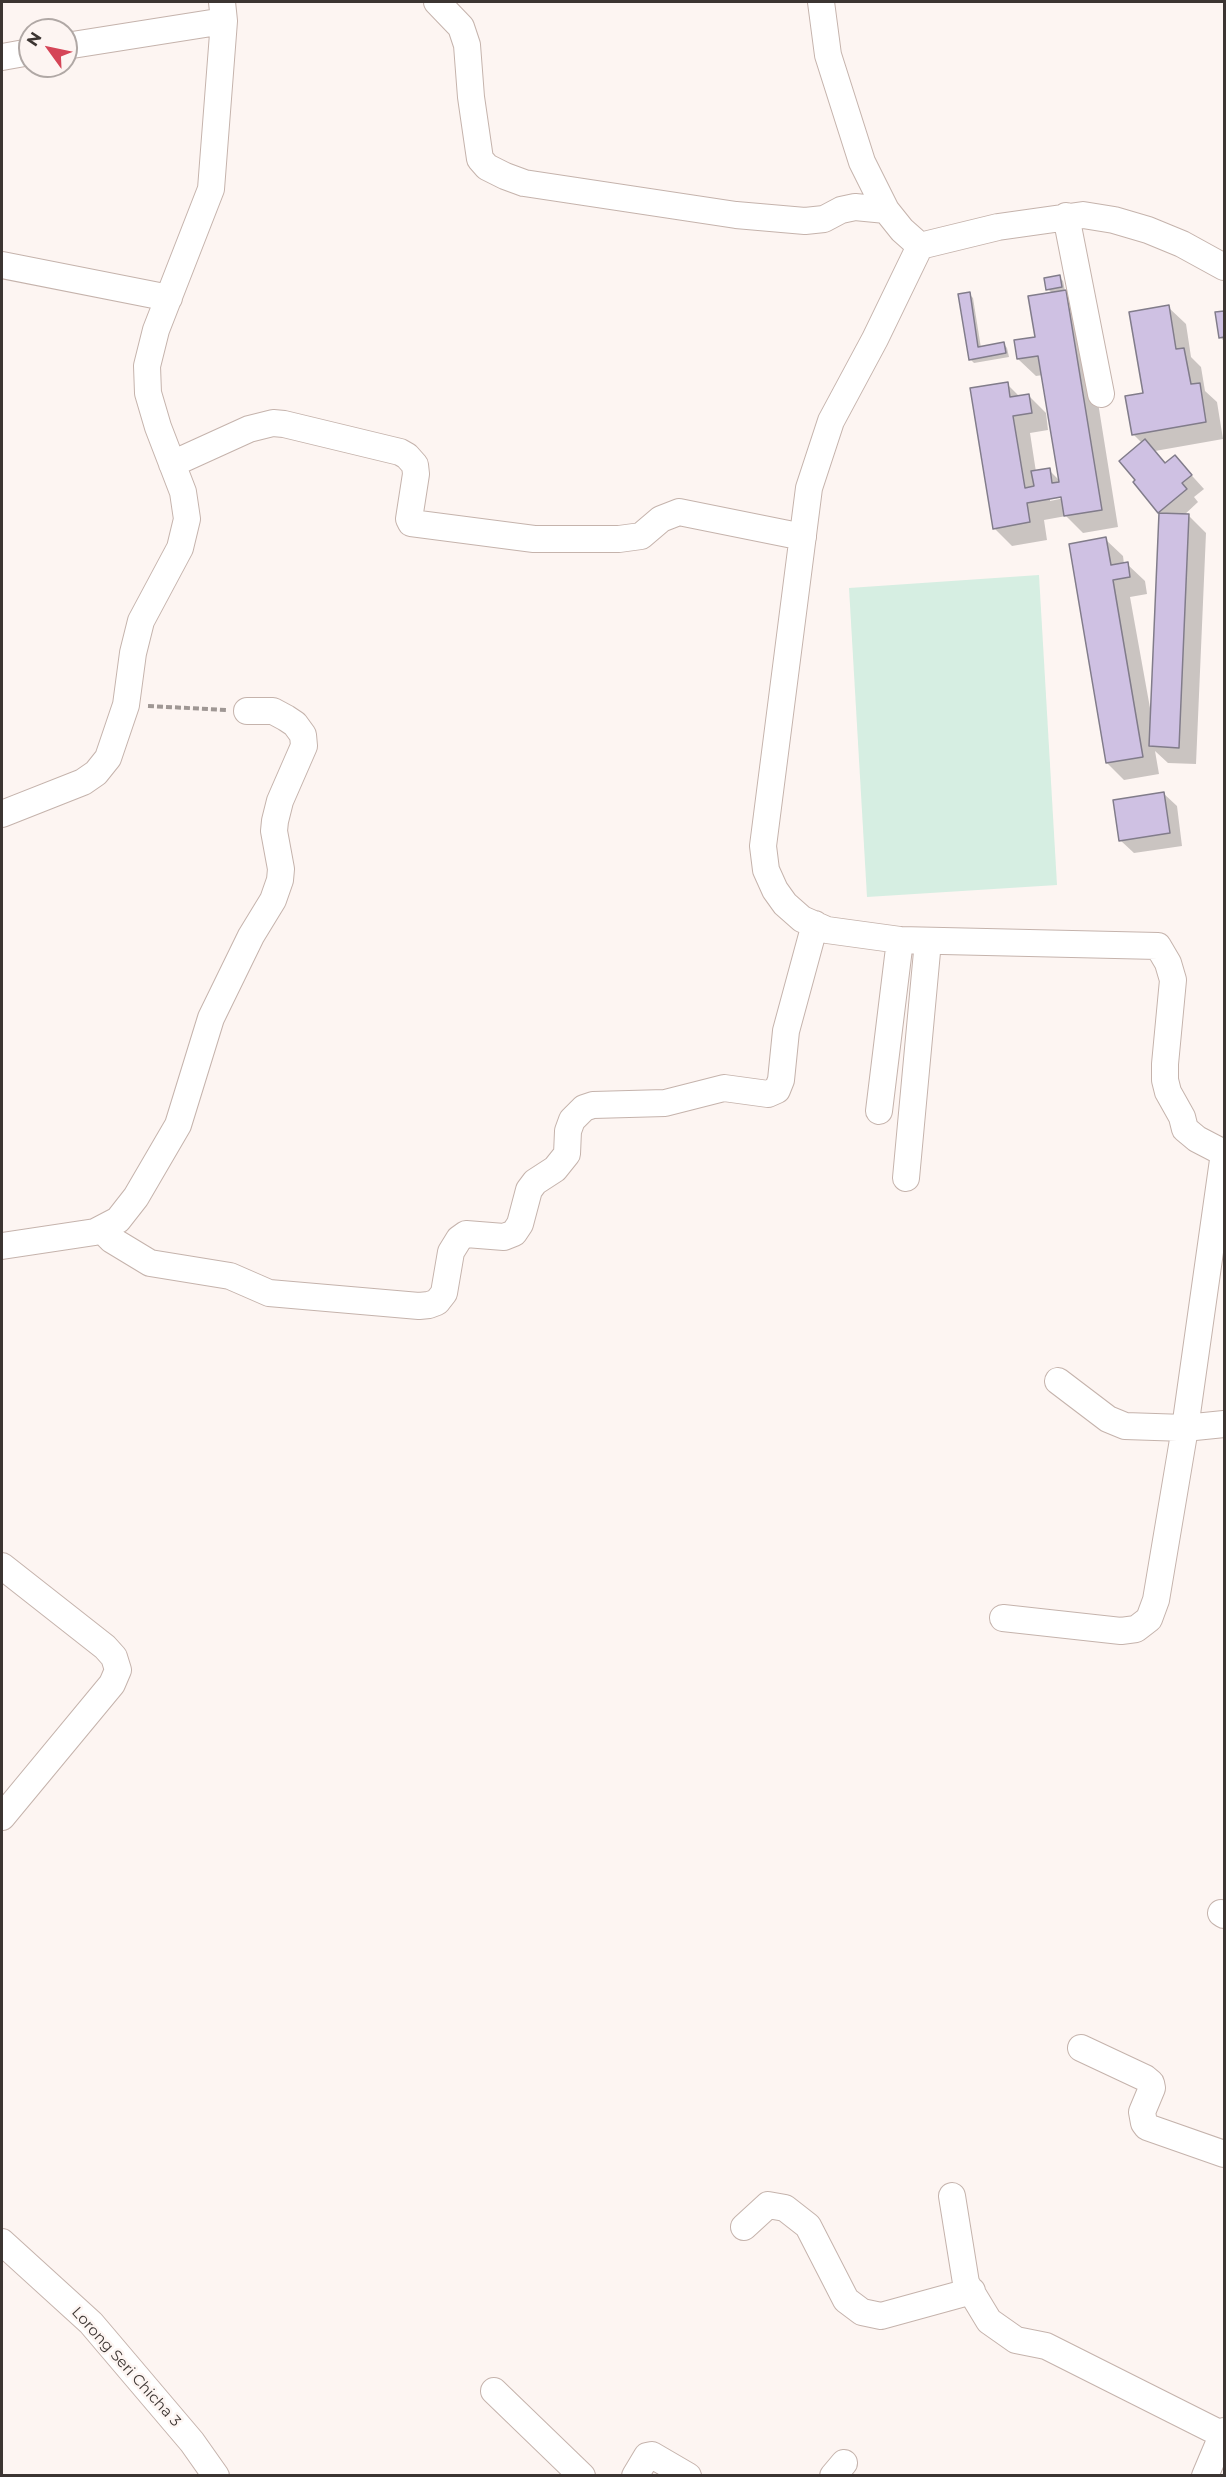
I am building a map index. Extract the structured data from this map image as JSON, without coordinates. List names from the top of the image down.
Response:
{
  "streets": {
    "street": ["Lorong Seri Chicha 3"]
  },
  "north": "top left"
}
